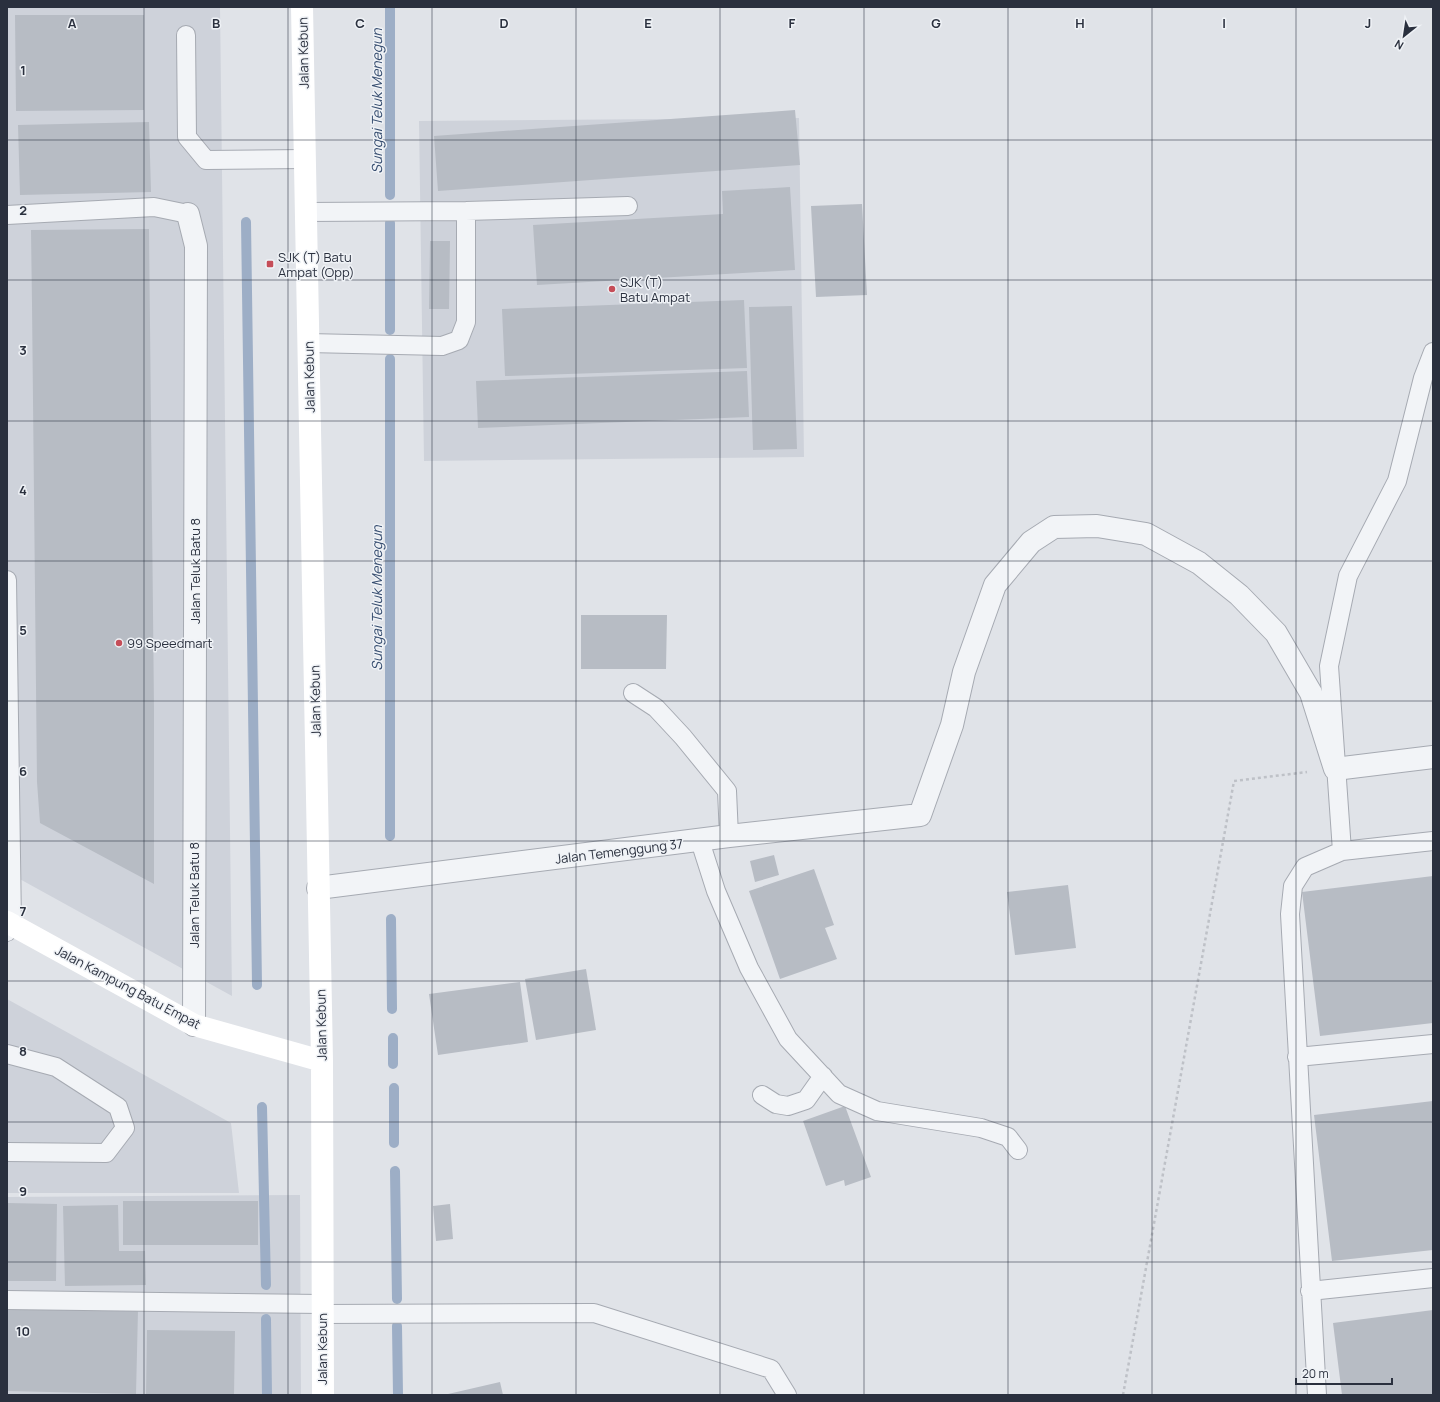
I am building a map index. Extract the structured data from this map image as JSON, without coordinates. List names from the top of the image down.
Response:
{
  "streets": {
    "main road": ["Jalan Kebun", "Jalan Kampung Batu Empat"],
    "street": ["Jalan Teluk Batu 8", "Jalan Temenggung 37"]
  },
  "crossings": [
    ["Jalan Kebun", "Jalan Temenggung 37"],
    ["Jalan Kebun", "Jalan Kampung Batu Empat"],
    ["Jalan Teluk Batu 8", "Jalan Kampung Batu Empat"]
  ],
  "water": ["Sungai Teluk Menegun"],
  "places": {
    "transit": ["SJK (T) Batu Ampat (Opp)"],
    "other": ["SJK (T) Batu Ampat", "99 Speedmart"]
  },
  "scale_bar": "20 m",
  "north": "bottom left",
  "grid": {
    "columns": [
      "A",
      "B",
      "C",
      "D",
      "E",
      "F",
      "G",
      "H",
      "I",
      "J"
    ],
    "rows": [
      "1",
      "2",
      "3",
      "4",
      "5",
      "6",
      "7",
      "8",
      "9",
      "10"
    ]
  }
}
